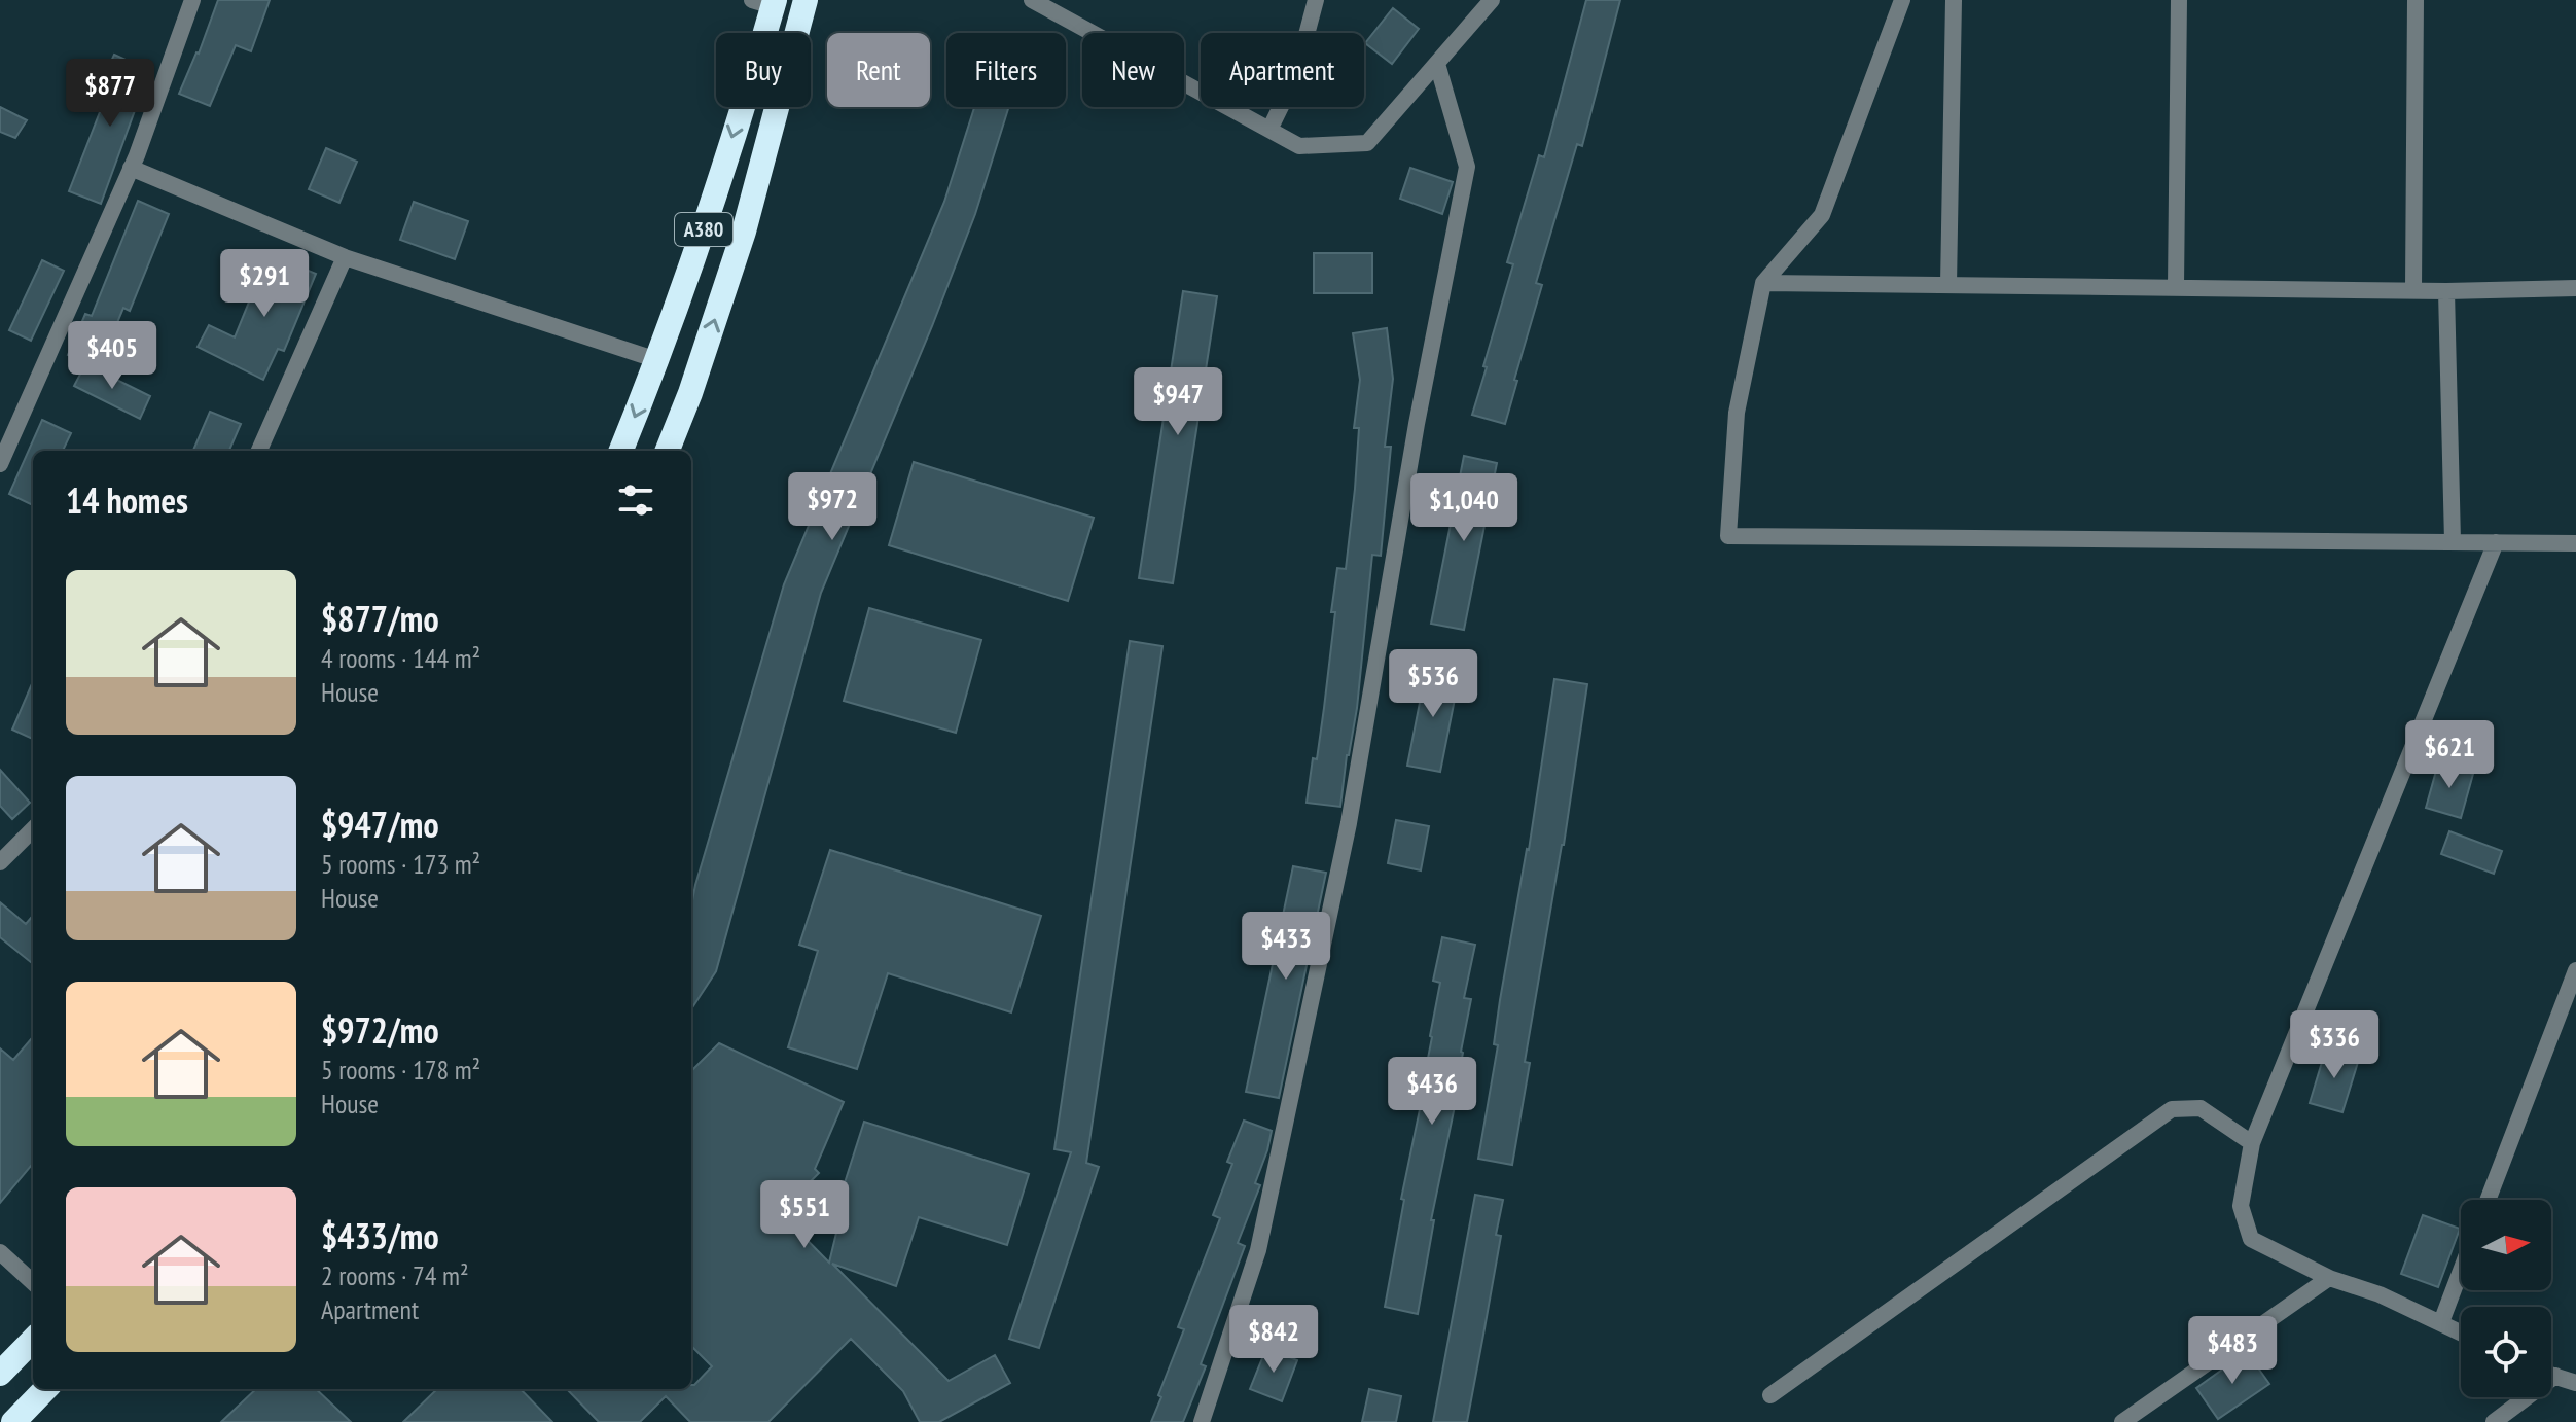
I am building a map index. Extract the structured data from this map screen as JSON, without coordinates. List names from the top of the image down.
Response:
{
  "streets": {
    "highway": ["A380"]
  },
  "north": "right",
  "page": {
    "chip": [
      "Buy",
      "Rent",
      "Filters",
      "New",
      "Apartment"
    ],
    "price": [
      "$877",
      "$291",
      "$405",
      "$947",
      "$972",
      "$1,040",
      "$536",
      "$621",
      "$433",
      "$336",
      "$436",
      "$551",
      "$842",
      "$483"
    ],
    "heading": "14 homes",
    "list": [
      {
        "name": "$877/mo",
        "note": "4 rooms · 144 m² · House"
      },
      {
        "name": "$947/mo",
        "note": "5 rooms · 173 m² · House"
      },
      {
        "name": "$972/mo",
        "note": "5 rooms · 178 m² · House"
      },
      {
        "name": "$433/mo",
        "note": "2 rooms · 74 m² · Apartment"
      }
    ]
  }
}
